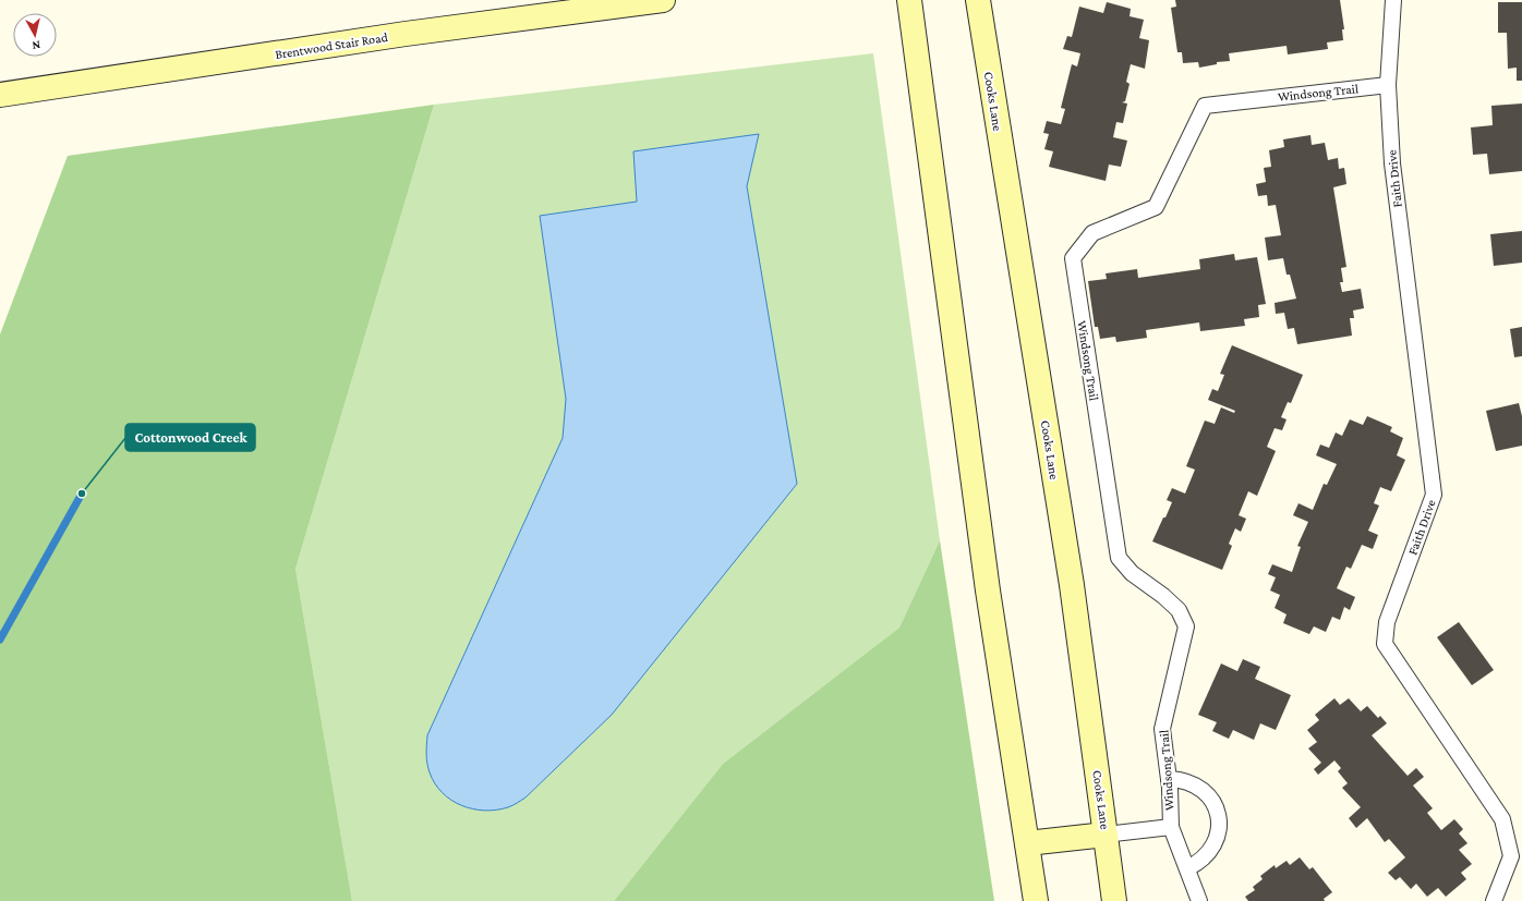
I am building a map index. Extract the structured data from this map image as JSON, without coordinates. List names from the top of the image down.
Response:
{
  "streets": {
    "main road": ["Brentwood Stair Road", "Cooks Lane"],
    "lane": ["Windsong Trail", "Faith Drive"]
  },
  "crossings": [
    ["Windsong Trail", "Cooks Lane"],
    ["Windsong Trail", "Faith Drive"]
  ],
  "places": ["Cottonwood Creek"],
  "north": "bottom"
}
